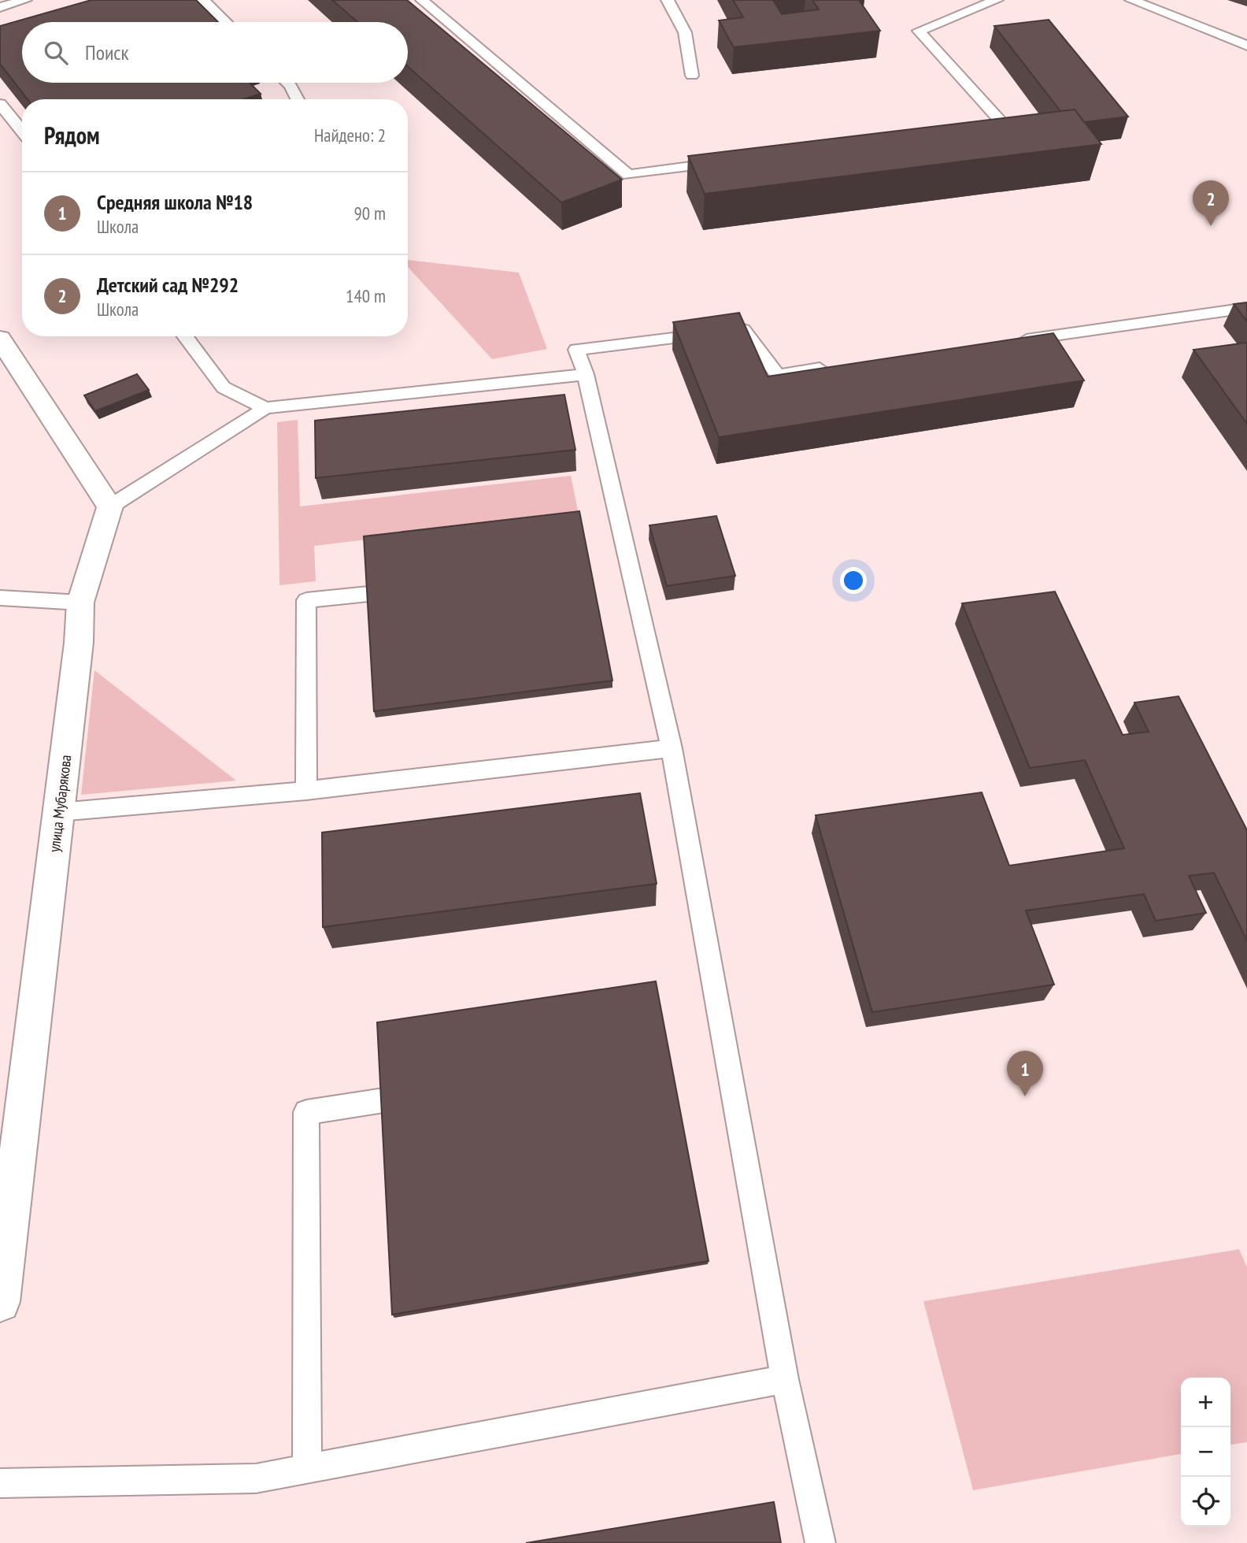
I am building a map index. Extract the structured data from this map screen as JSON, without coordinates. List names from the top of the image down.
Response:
{
  "streets": {
    "street": ["улица Мубарякова"]
  },
  "page": {
    "search": "Поиск",
    "heading": ["Рядом", "Найдено: 2"],
    "list": [
      {
        "mark": "1",
        "name": "Средняя школа №18",
        "note": "Школа",
        "value": "90 m"
      },
      {
        "mark": "2",
        "name": "Детский сад №292",
        "note": "Школа",
        "value": "140 m"
      }
    ],
    "pins": ["2", "1"],
    "map_buttons": ["+", "−"]
  }
}
